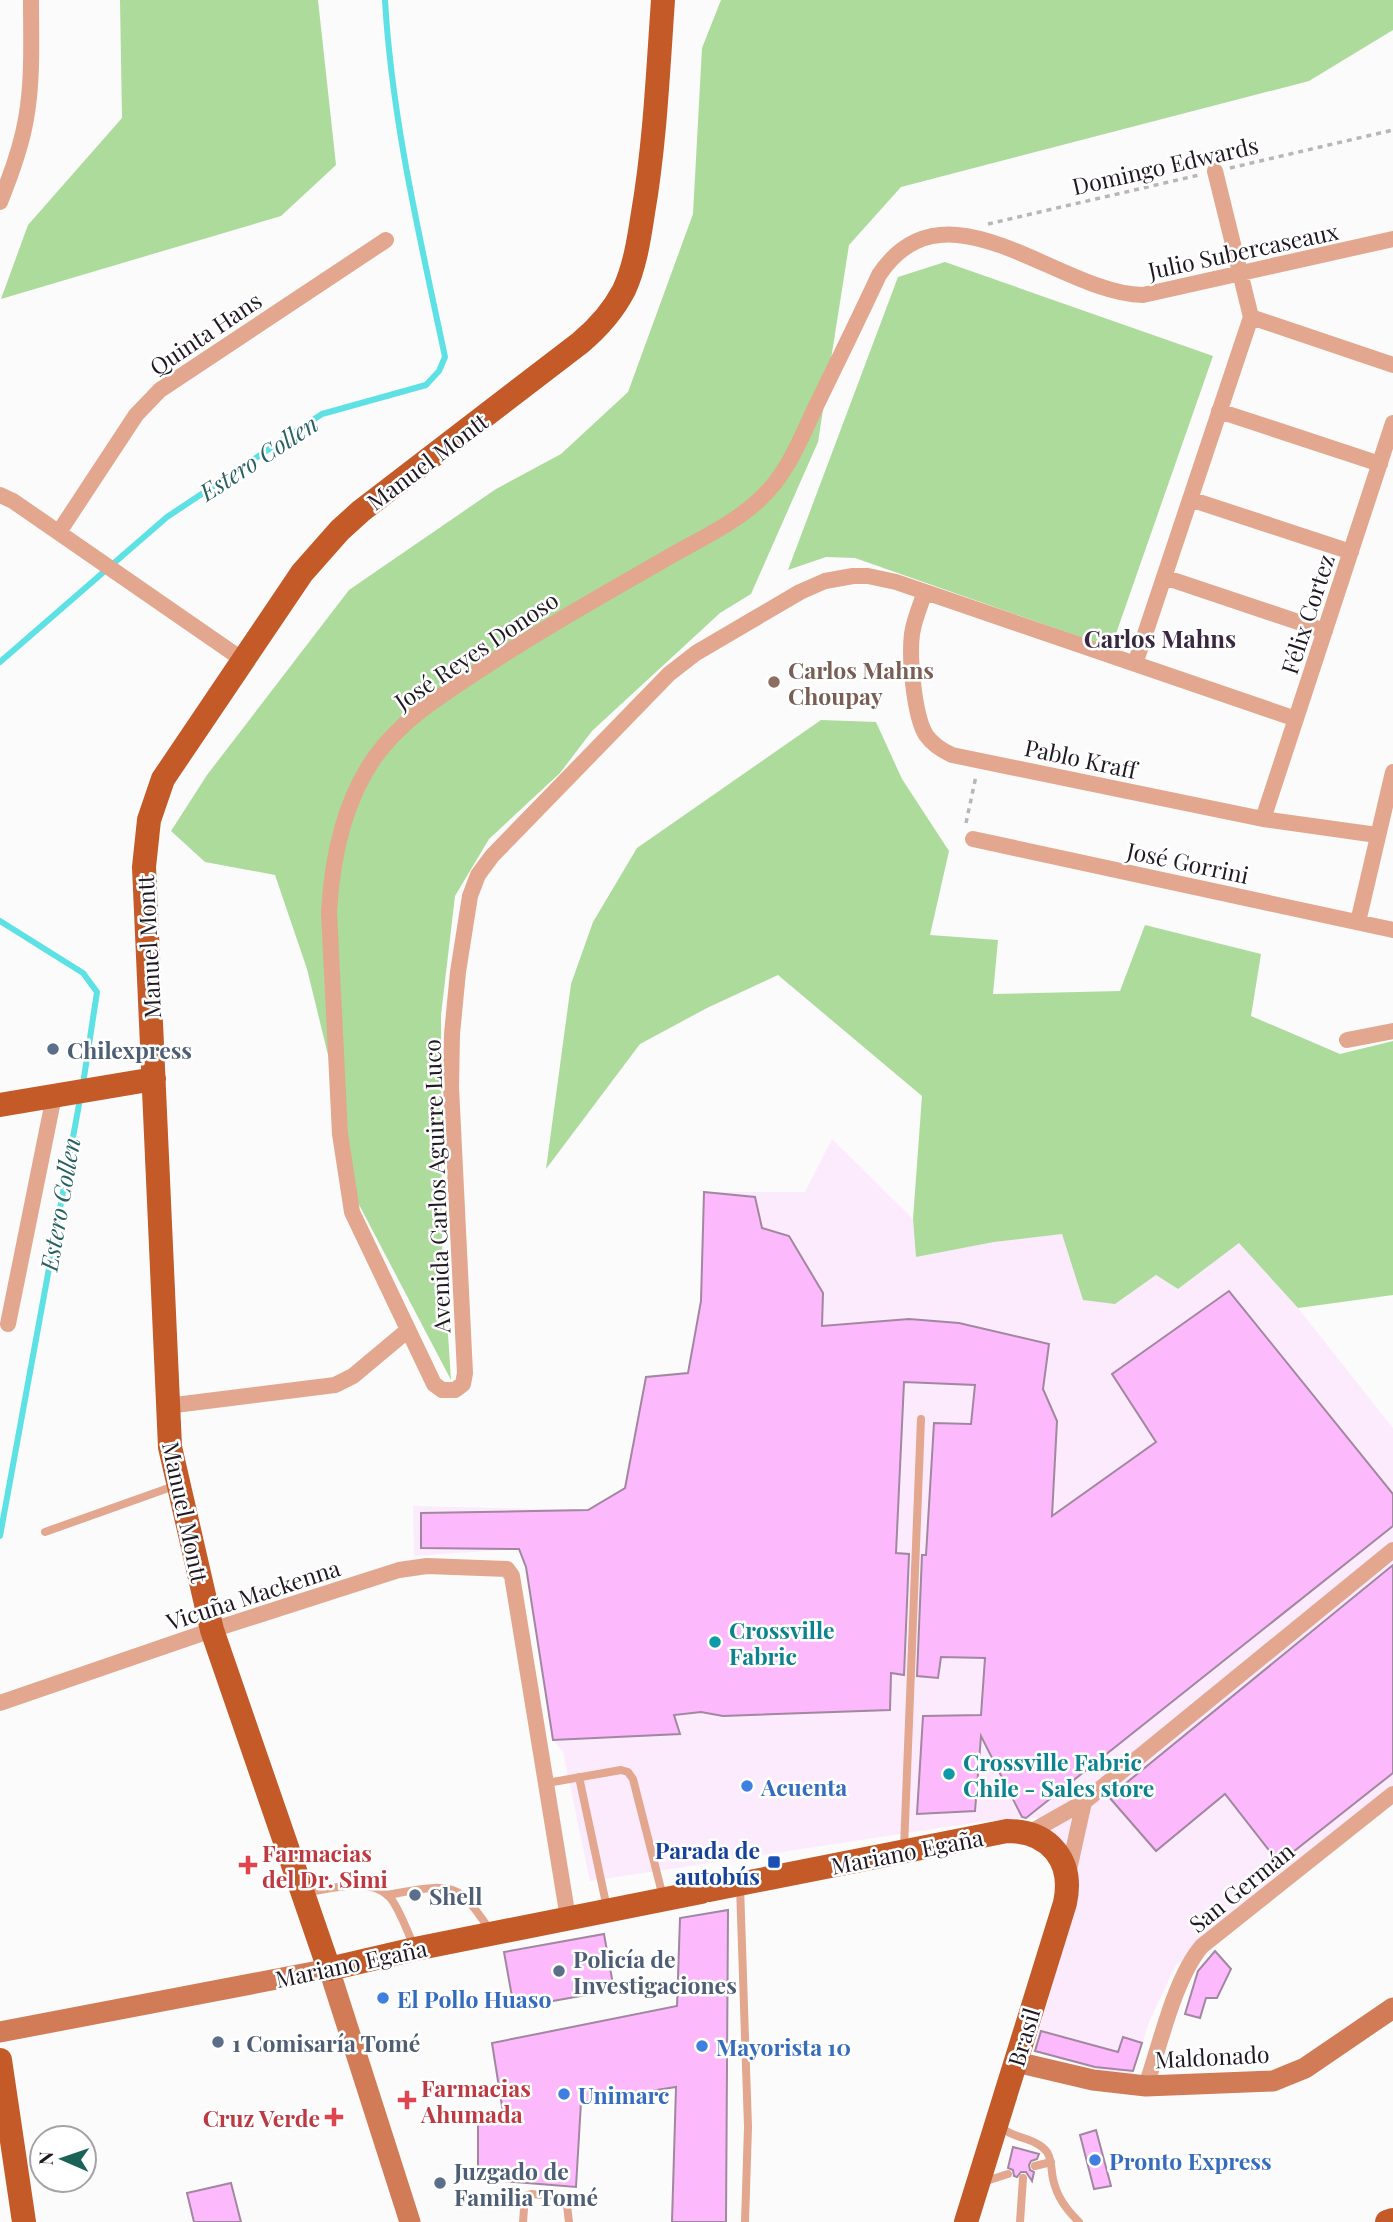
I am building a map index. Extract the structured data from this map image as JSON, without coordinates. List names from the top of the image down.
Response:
{
  "streets": {
    "main road": [
      "Manuel Montt",
      "Mariano Egaña",
      "Brasil",
      "Maldonado"
    ],
    "street": [
      "Julio Subercaseaux",
      "Quinta Hans",
      "Félix Cortez",
      "José Reyes Donoso",
      "Pablo Kraff",
      "José Gorrini",
      "Avenida Carlos Aguirre Luco",
      "Vicuña Mackenna",
      "San Germán"
    ],
    "path": ["Domingo Edwards"]
  },
  "crossings": [
    ["Julio Subercaseaux", "José Reyes Donoso"],
    ["Manuel Montt", "Avenida Carlos Aguirre Luco"],
    ["Manuel Montt", "Vicuña Mackenna"],
    ["Manuel Montt", "Mariano Egaña"],
    ["Félix Cortez", "Pablo Kraff"],
    ["Félix Cortez", "Avenida Carlos Aguirre Luco"],
    ["José Reyes Donoso", "Avenida Carlos Aguirre Luco"],
    ["Pablo Kraff", "Avenida Carlos Aguirre Luco"],
    ["Vicuña Mackenna", "Mariano Egaña"],
    ["San Germán", "Maldonado"],
    ["Brasil", "Maldonado"]
  ],
  "districts": ["Carlos Mahns"],
  "water": ["Estero Collen"],
  "places": {
    "other": [
      "Carlos Mahns Choupay",
      "Chilexpress",
      "Crossville Fabric",
      "Crossville Fabric Chile - Sales store",
      "Acuenta",
      "Shell",
      "Policía de Investigaciones",
      "El Pollo Huaso",
      "1 Comisaría Tomé",
      "Mayorista 10",
      "Unimarc",
      "Pronto Express",
      "Juzgado de Familia Tomé"
    ],
    "transit": ["Parada de autobús"],
    "health": ["Farmacias del Dr. Simi", "Farmacias Ahumada", "Cruz Verde"]
  },
  "north": "left"
}
